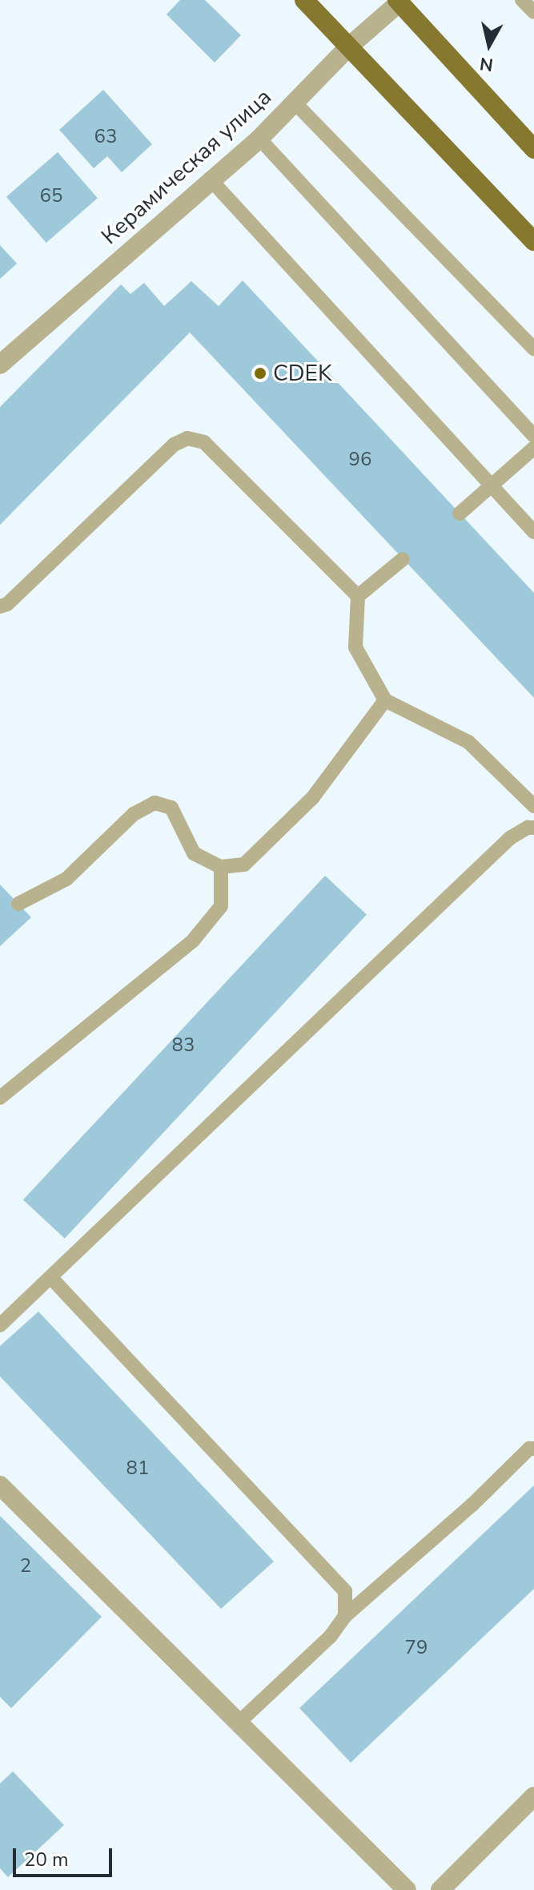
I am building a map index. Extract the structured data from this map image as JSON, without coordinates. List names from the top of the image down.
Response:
{
  "streets": {
    "street": ["Керамическая улица"]
  },
  "places": ["CDEK"],
  "house_numbers": [
    "63",
    "65",
    "96",
    "83",
    "81",
    "2",
    "79"
  ],
  "scale_bar": "20 m",
  "north": "bottom"
}
